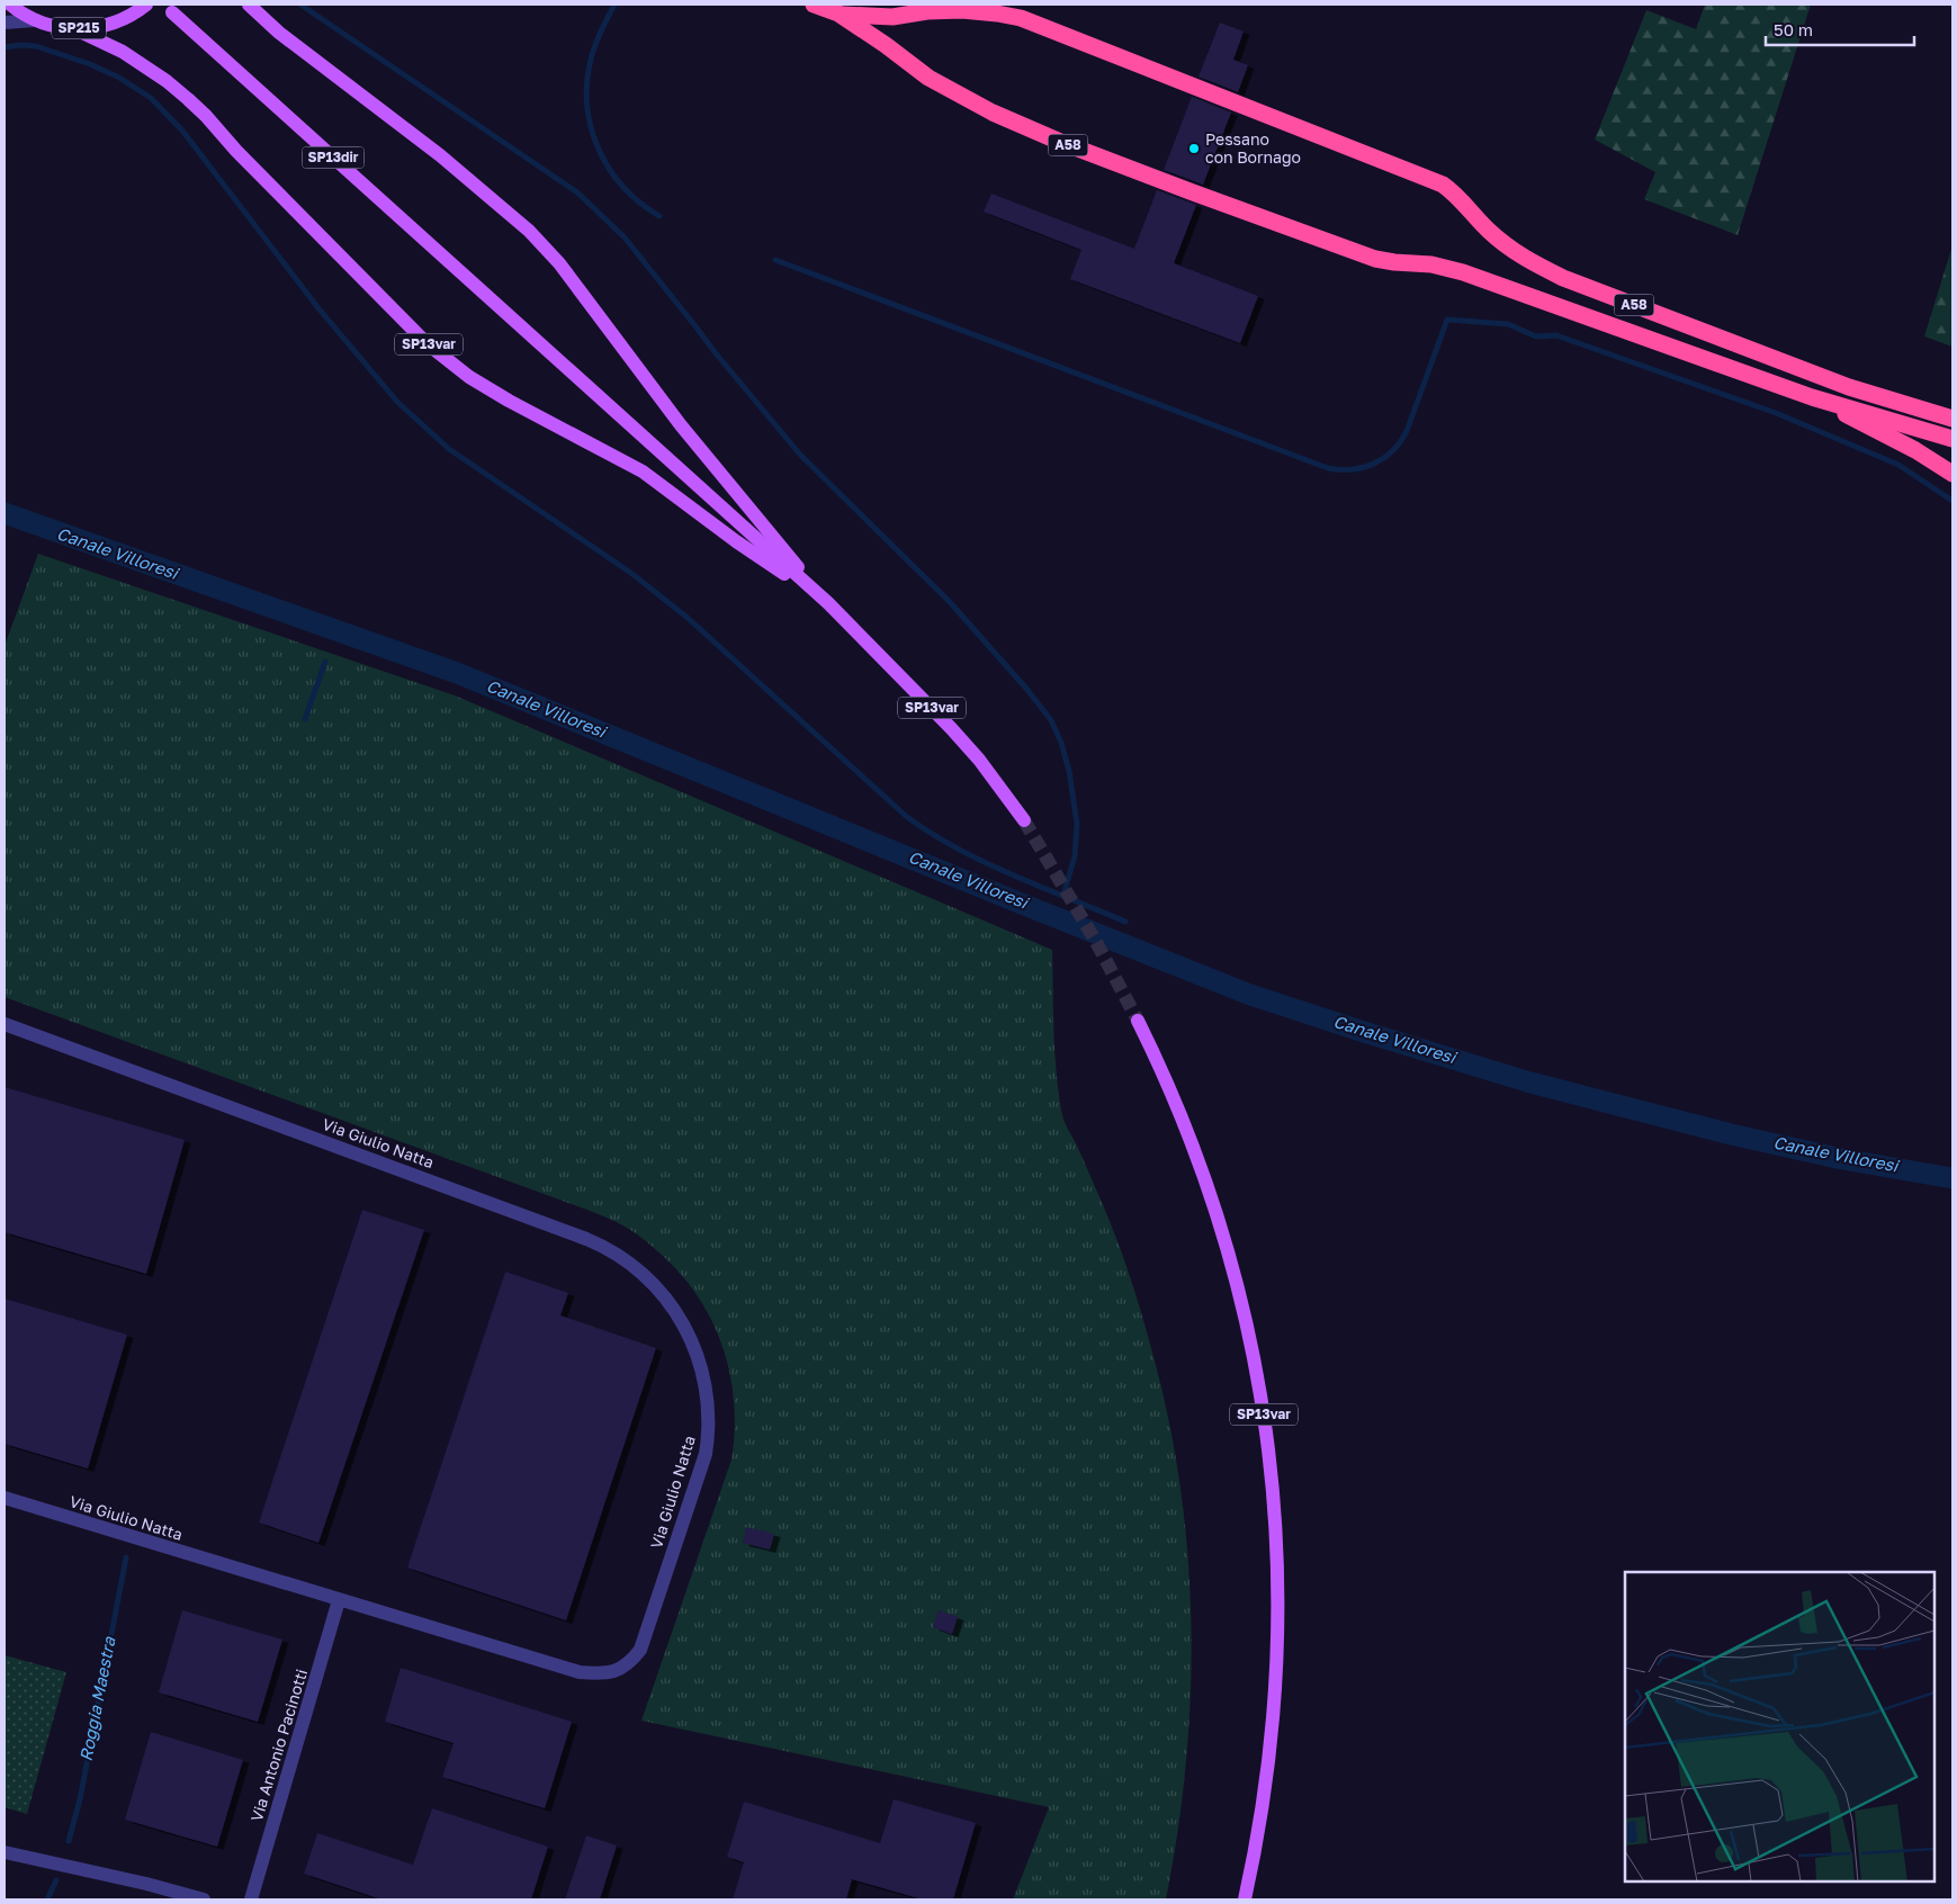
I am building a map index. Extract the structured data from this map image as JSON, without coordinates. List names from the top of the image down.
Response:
{
  "streets": {
    "highway": ["A58"],
    "main road": ["SP215", "SP13dir", "SP13var"],
    "street": ["Via Giulio Natta", "Via Antonio Pacinotti"]
  },
  "crossings": [
    ["SP215", "SP13var"],
    ["SP13dir", "SP13var"],
    ["Via Giulio Natta", "Via Antonio Pacinotti"]
  ],
  "water": ["Canale Villoresi", "Roggia Maestra"],
  "places": ["Pessano con Bornago"],
  "scale_bar": "50 m"
}
